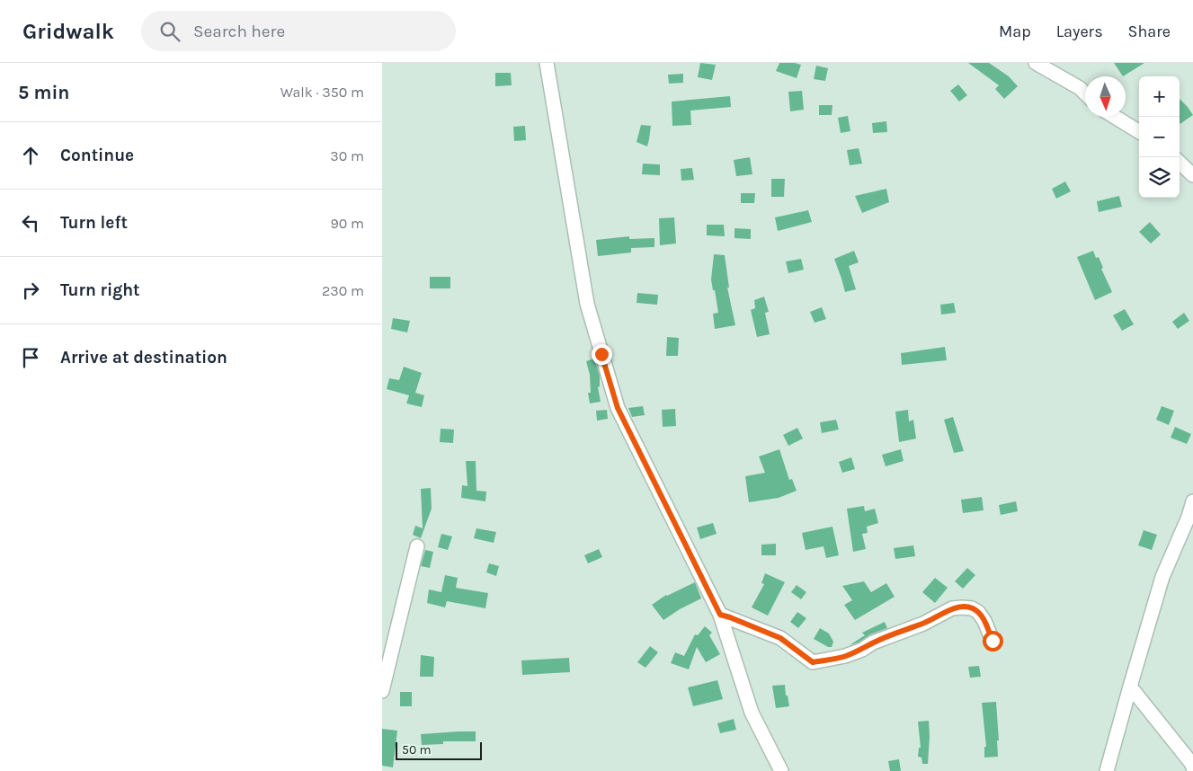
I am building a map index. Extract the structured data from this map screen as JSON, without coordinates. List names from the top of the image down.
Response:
{
  "scale_bar": "50 m",
  "north": "bottom",
  "page": {
    "header": "Gridwalk",
    "search": "Search here",
    "nav": ["Map", "Layers", "Share"],
    "heading": ["5 min", "Walk · 350 m"],
    "map_buttons": ["+", "−"],
    "list": [
      ["Continue", "30 m"],
      ["Turn left", "90 m"],
      ["Turn right", "230 m"],
      "Arrive at destination"
    ],
    "scale": "50 m"
  }
}
